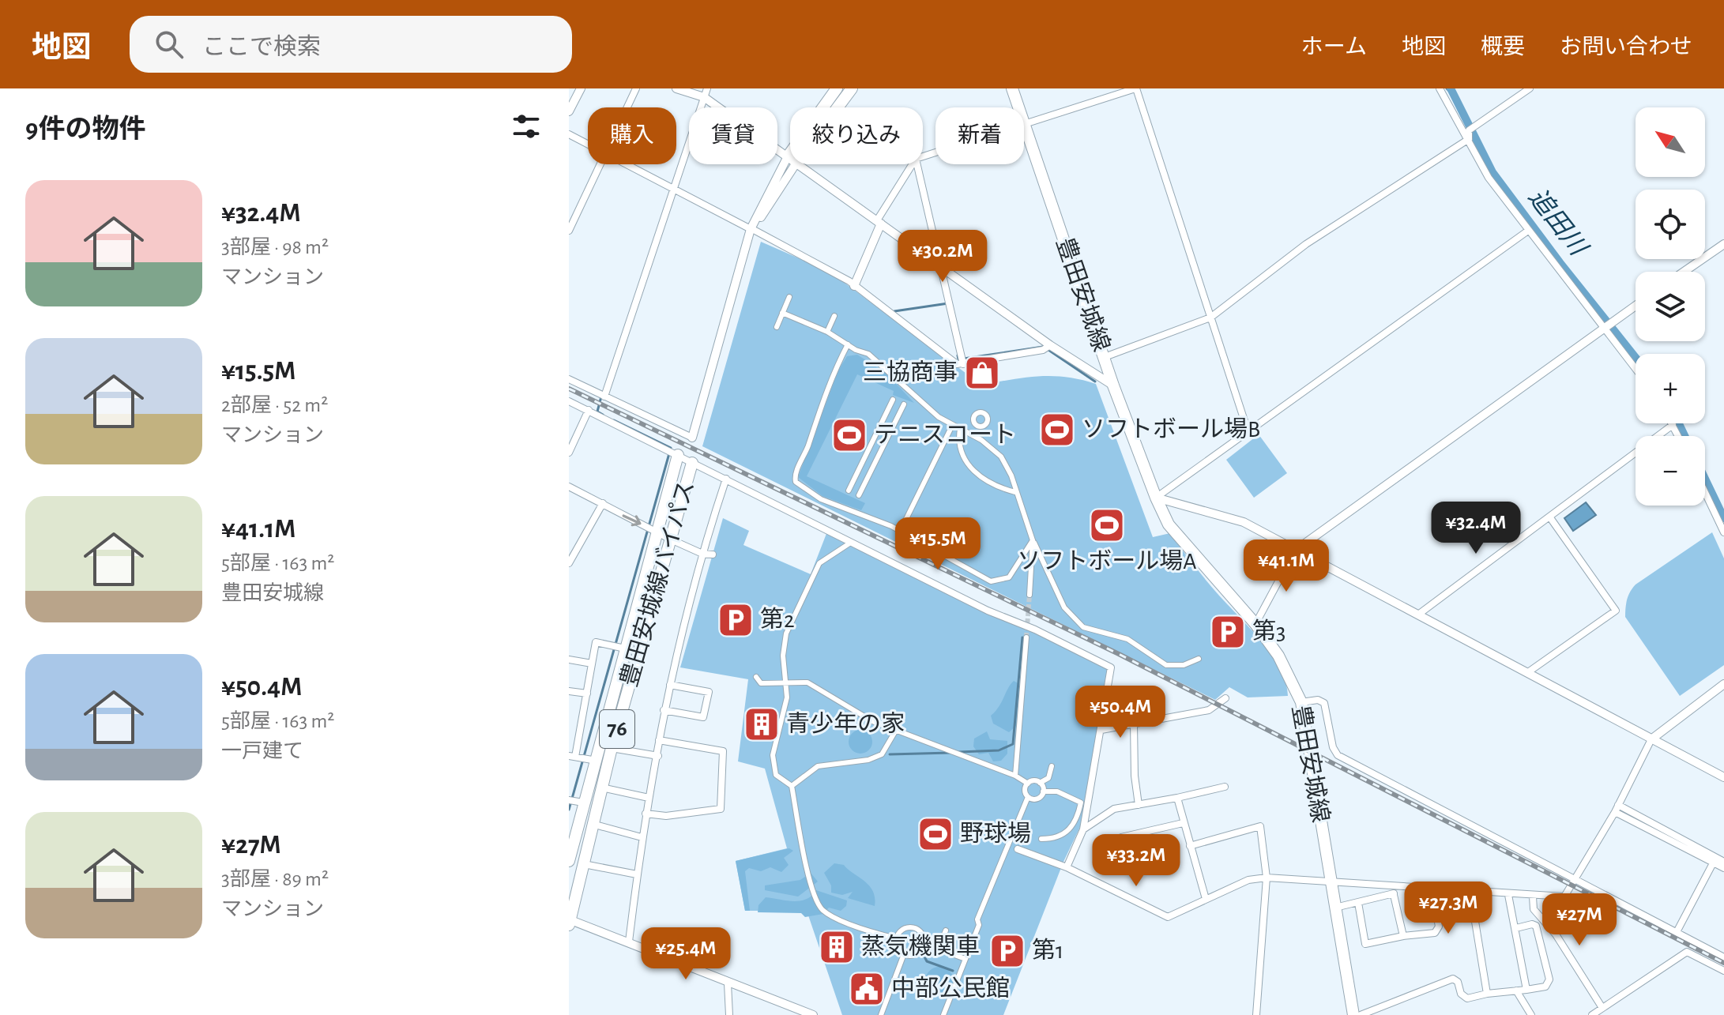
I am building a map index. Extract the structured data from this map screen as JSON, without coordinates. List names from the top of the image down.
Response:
{
  "streets": {
    "main road": ["豊田安城線", "豊田安城線バイパス", "76"]
  },
  "water": ["追田川"],
  "places": {
    "shop": ["三協商事"],
    "sports": [
      "ソフトボール場B",
      "テニスコート",
      "ソフトボール場A",
      "野球場"
    ],
    "parking": ["第2", "第3", "第1"],
    "building": ["青少年の家", "蒸気機関車"],
    "public building": ["中部公民館"]
  },
  "north": "top left",
  "page": {
    "header": "地図",
    "search": "ここで検索",
    "nav": [
      "ホーム",
      "地図",
      "概要",
      "お問い合わせ"
    ],
    "heading": "9件の物件",
    "map_buttons": ["+", "−"],
    "chip": [
      "購入",
      "賃貸",
      "絞り込み",
      "新着"
    ],
    "list": [
      {
        "name": "¥32.4M",
        "note": "3部屋 · 98 m² · マンション"
      },
      {
        "name": "¥15.5M",
        "note": "2部屋 · 52 m² · マンション"
      },
      {
        "name": "¥41.1M",
        "note": "5部屋 · 163 m² · 豊田安城線"
      },
      {
        "name": "¥50.4M",
        "note": "5部屋 · 163 m² · 一戸建て"
      },
      {
        "name": "¥27M",
        "note": "3部屋 · 89 m² · マンション"
      }
    ],
    "price": [
      "¥30.2M",
      "¥32.4M",
      "¥15.5M",
      "¥41.1M",
      "¥50.4M",
      "¥33.2M",
      "¥27.3M",
      "¥27M",
      "¥25.4M"
    ]
  }
}
